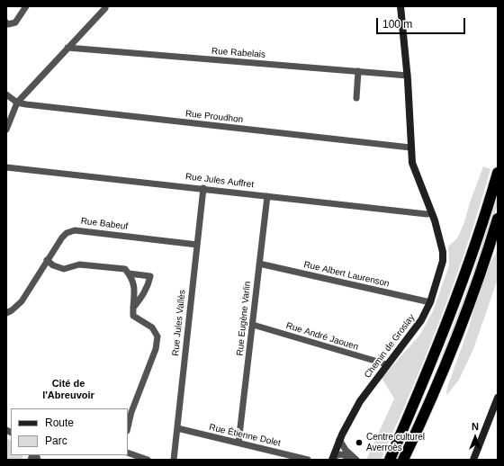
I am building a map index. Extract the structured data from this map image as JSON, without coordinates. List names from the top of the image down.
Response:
{
  "streets": {
    "street": [
      "Rue Rabelais",
      "Rue Proudhon",
      "Rue Jules Auffret",
      "Rue Babeuf",
      "Rue Albert Laurenson",
      "Rue Eugène Varlin",
      "Rue Jules Vallès",
      "Rue André Jaouen",
      "Chemin de Groslay",
      "Rue Étienne Dolet"
    ]
  },
  "crossings": [
    ["Rue Rabelais", "Chemin de Groslay"],
    ["Rue Proudhon", "Chemin de Groslay"],
    ["Rue Jules Auffret", "Rue Eugène Varlin"],
    ["Rue Jules Auffret", "Rue Jules Vallès"],
    ["Rue Jules Auffret", "Chemin de Groslay"],
    ["Rue Babeuf", "Rue Jules Vallès"],
    ["Rue Albert Laurenson", "Rue Eugène Varlin"],
    ["Rue Albert Laurenson", "Chemin de Groslay"],
    ["Rue Eugène Varlin", "Rue André Jaouen"],
    ["Rue Eugène Varlin", "Rue Étienne Dolet"],
    ["Rue Jules Vallès", "Rue Étienne Dolet"],
    ["Rue André Jaouen", "Chemin de Groslay"]
  ],
  "districts": ["Cité de l'Abreuvoir"],
  "places": ["Centre culturel Averroès"],
  "legend": ["Route", "Parc"],
  "scale_bar": "100 m",
  "north": "top"
}
